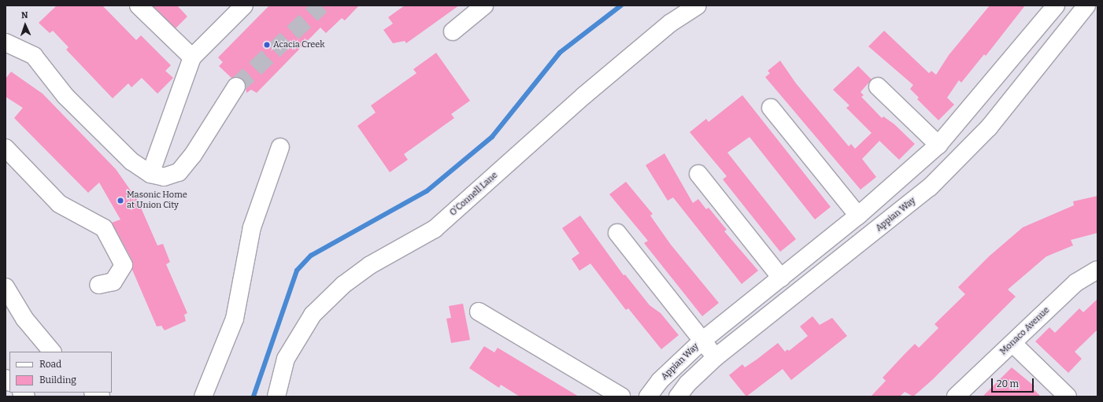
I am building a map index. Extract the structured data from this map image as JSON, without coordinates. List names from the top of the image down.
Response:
{
  "streets": {
    "street": ["O’Connell Lane", "Appian Way", "Monaco Avenue"]
  },
  "places": ["Acacia Creek", "Masonic Home at Union City"],
  "legend": ["Road", "Building"],
  "scale_bar": "20 m",
  "north": "top"
}
